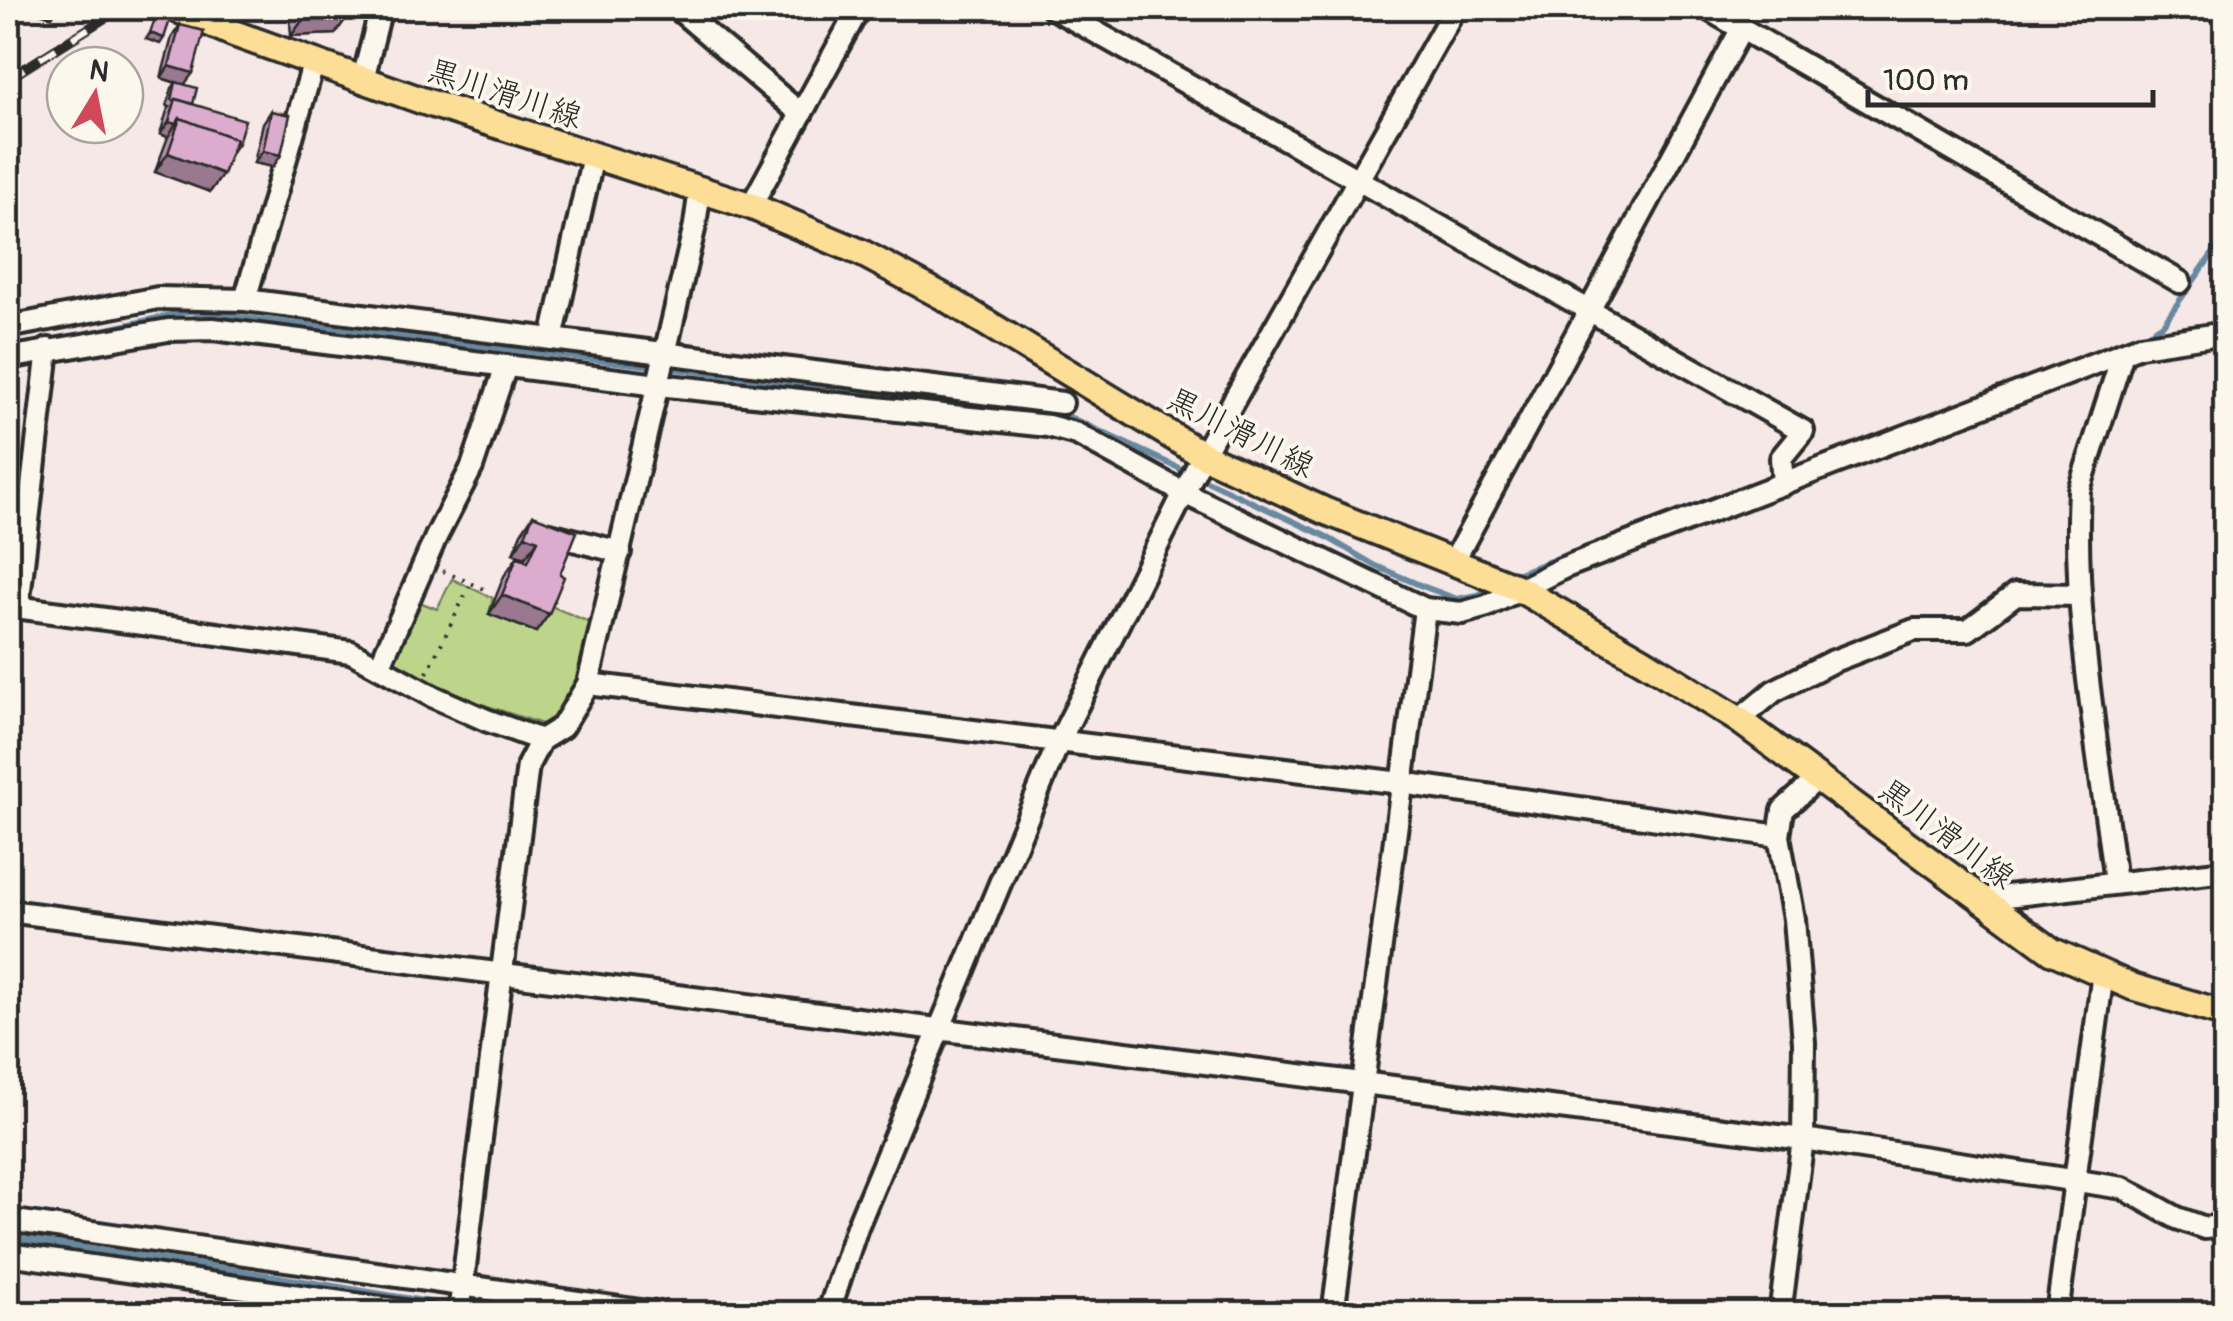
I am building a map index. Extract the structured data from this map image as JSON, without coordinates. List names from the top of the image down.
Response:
{
  "streets": {
    "main road": ["黒川滑川線"]
  },
  "scale_bar": "100 m",
  "north": "top"
}
